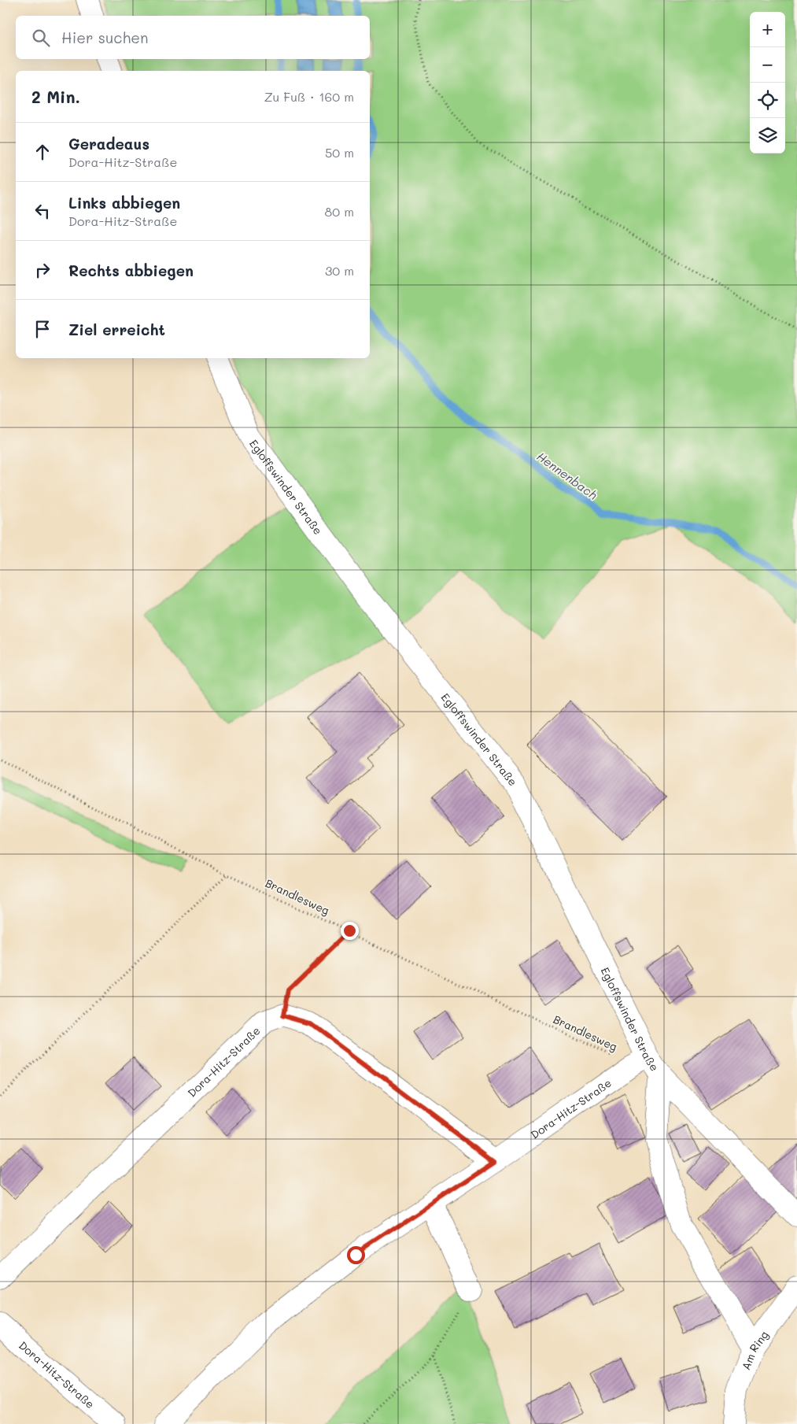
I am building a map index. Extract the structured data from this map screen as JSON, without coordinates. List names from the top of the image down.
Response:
{
  "streets": {
    "street": ["Egloffswinder Straße", "Dora-Hitz-Straße", "Am Ring"],
    "path": ["Brandlesweg"]
  },
  "crossings": [
    ["Egloffswinder Straße", "Brandlesweg"],
    ["Egloffswinder Straße", "Dora-Hitz-Straße"],
    ["Egloffswinder Straße", "Am Ring"],
    ["Brandlesweg", "Dora-Hitz-Straße"]
  ],
  "water": ["Hennenbach"],
  "page": {
    "map_buttons": ["+", "−"],
    "search": "Hier suchen",
    "heading": ["2 Min.", "Zu Fuß · 160 m"],
    "list": [
      ["Geradeaus", "Dora-Hitz-Straße", "50 m"],
      ["Links abbiegen", "Dora-Hitz-Straße", "80 m"],
      ["Rechts abbiegen", "30 m"],
      "Ziel erreicht"
    ]
  }
}
